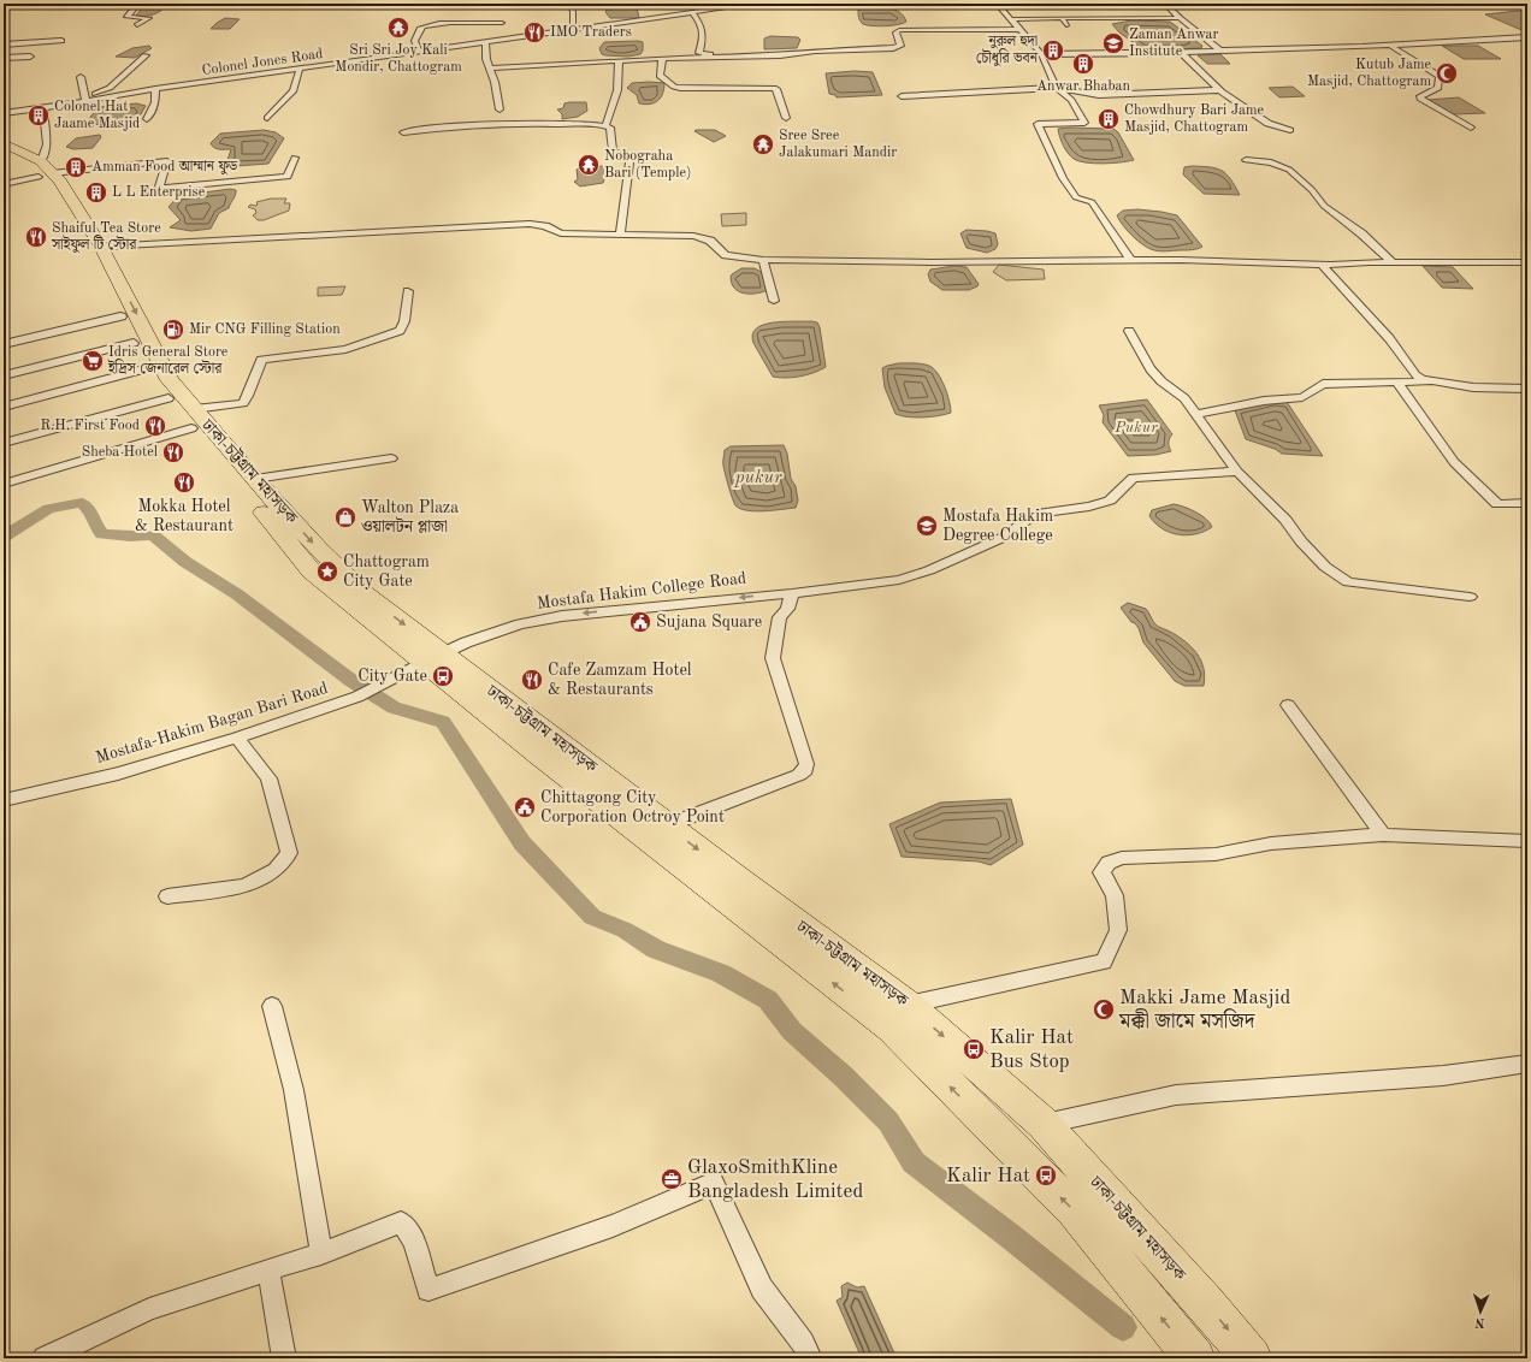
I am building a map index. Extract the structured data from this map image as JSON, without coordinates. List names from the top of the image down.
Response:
{
  "streets": {
    "highway": ["ঢাকা-চট্টগ্রাম মহাসড়ক"],
    "street": ["Colonel Jones Road", "Mostafa Hakim College Road", "Mostafa-Hakim Bagan Bari Road"]
  },
  "crossings": [
    ["ঢাকা-চট্টগ্রাম মহাসড়ক", "Mostafa Hakim College Road"],
    ["ঢাকা-চট্টগ্রাম মহাসড়ক", "Mostafa-Hakim Bagan Bari Road"],
    ["Mostafa Hakim College Road", "Mostafa-Hakim Bagan Bari Road"]
  ],
  "one_way": ["Mostafa Hakim College Road"],
  "water": ["Pukur", "pukur"],
  "places": {
    "temple": ["Sri Sri Joy Kali Mondir, Chattogram", "Sree Sree Jalakumari Mandir", "Nobograha Bari (Temple)"],
    "restaurant": [
      "IMO Traders",
      "Shaiful Tea Store সাইফুল টি স্টোর",
      "R.H. First Food",
      "Sheba Hotel",
      "Mokka Hotel & Restaurant",
      "Cafe Zamzam Hotel & Restaurants"
    ],
    "school or university": ["Zaman Anwar Institute", "Mostafa Hakim Degree College"],
    "building": [
      "নুরুল হুদা চৌধুরি ভবন",
      "Anwar Bhaban",
      "Colonel Hat Jaame Masjid",
      "Chowdhury Bari Jame Masjid, Chattogram",
      "Amman Food আম্মান ফুড",
      "L L Enterprise"
    ],
    "mosque": ["Kutub Jame Masjid, Chattogram", "Makki Jame Masjid মক্কী জামে মসজিদ"],
    "fuel station": ["Mir CNG Filling Station"],
    "supermarket": ["Idris General Store ইদ্রিস জেনারেল স্টোর"],
    "shop": ["Walton Plaza ওয়ালটন প্লাজা"],
    "place": ["Chattogram City Gate"],
    "public building": ["Sujana Square", "Chittagong City Corporation Octroy Point"],
    "bus stop": ["City Gate", "Kalir Hat Bus Stop", "Kalir Hat"],
    "office": ["GlaxoSmithKline Bangladesh Limited"]
  },
  "north": "bottom"
}
